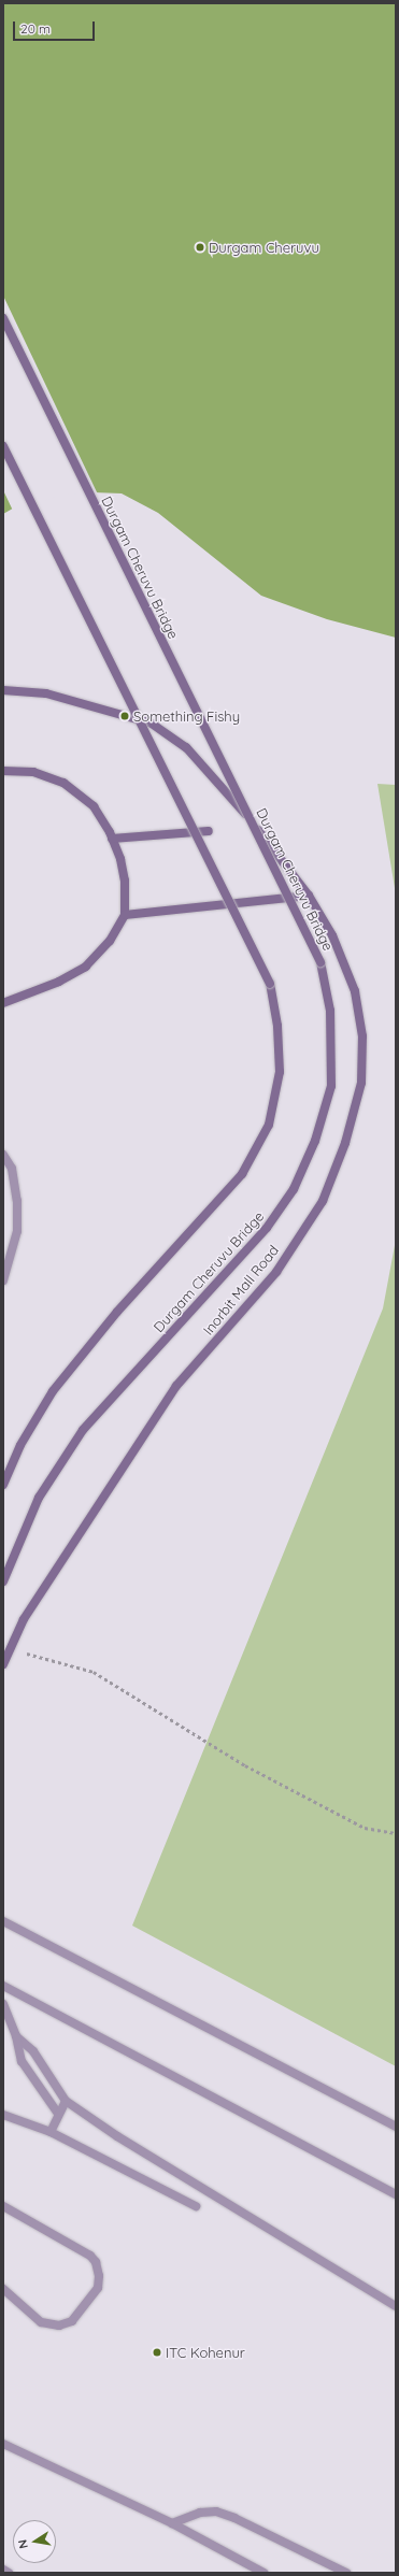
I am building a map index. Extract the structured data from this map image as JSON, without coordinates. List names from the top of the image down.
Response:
{
  "streets": {
    "main road": ["Durgam Cheruvu Bridge", "Inorbit Mall Road"]
  },
  "places": ["Durgam Cheruvu", "Something Fishy", "ITC Kohenur"],
  "scale_bar": "20 m",
  "north": "left"
}
